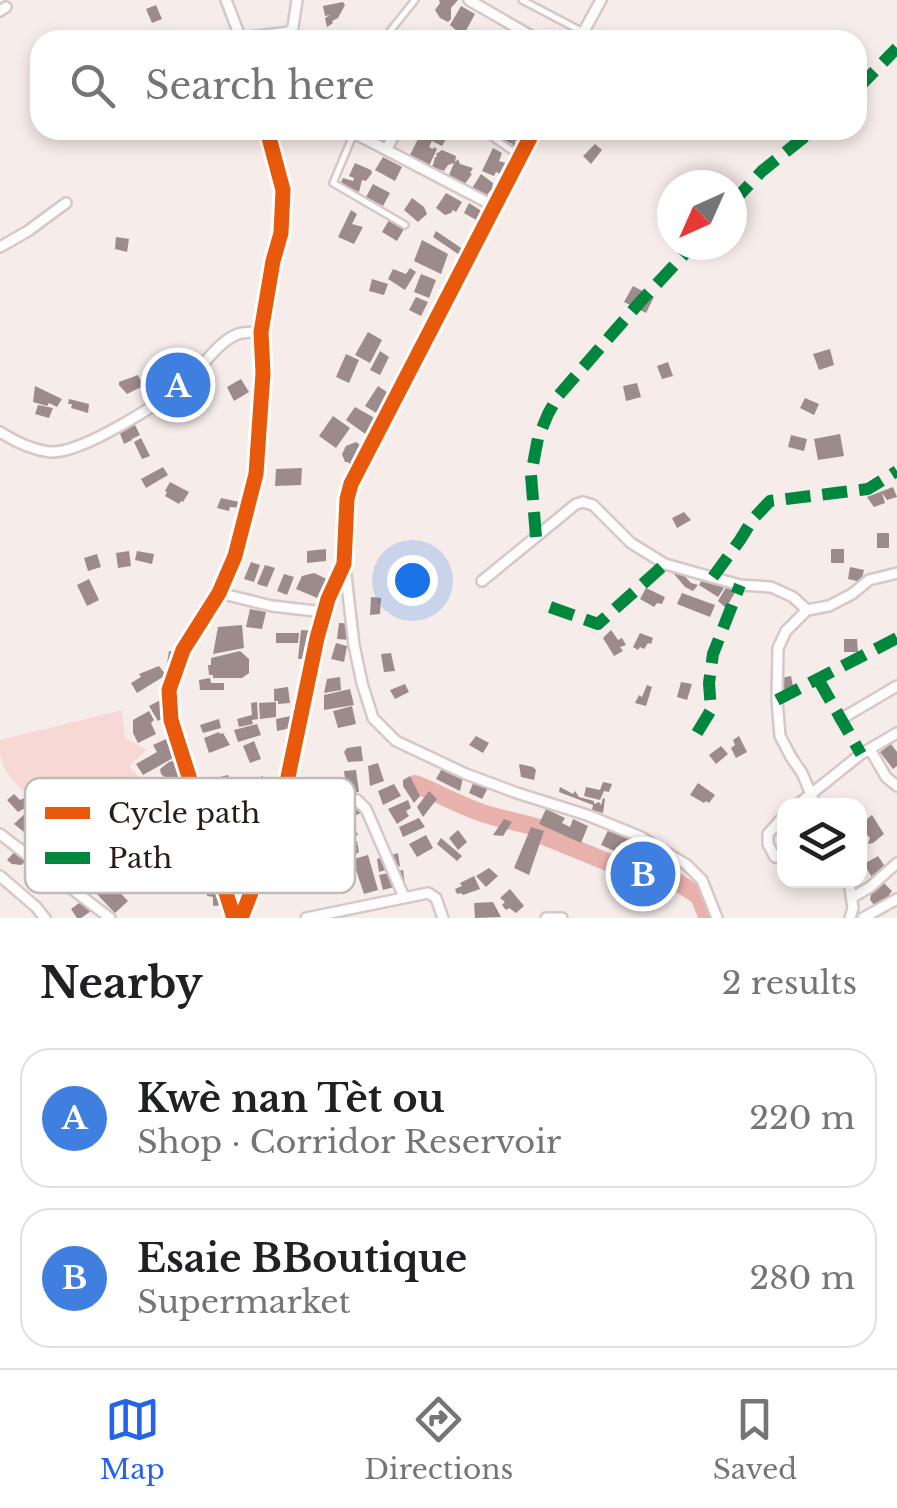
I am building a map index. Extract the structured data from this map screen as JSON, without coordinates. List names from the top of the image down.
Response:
{
  "legend": ["Cycle path", "Path"],
  "north": "bottom left",
  "page": {
    "search": "Search here",
    "pins": ["A", "B"],
    "heading": ["Nearby", "2 results"],
    "list": [
      {
        "mark": "A",
        "name": "Kwè nan Tèt ou",
        "note": "Shop · Corridor Reservoir",
        "value": "220 m"
      },
      {
        "mark": "B",
        "name": "Esaie BBoutique",
        "note": "Supermarket",
        "value": "280 m"
      }
    ],
    "nav": ["Map", "Directions", "Saved"]
  }
}
